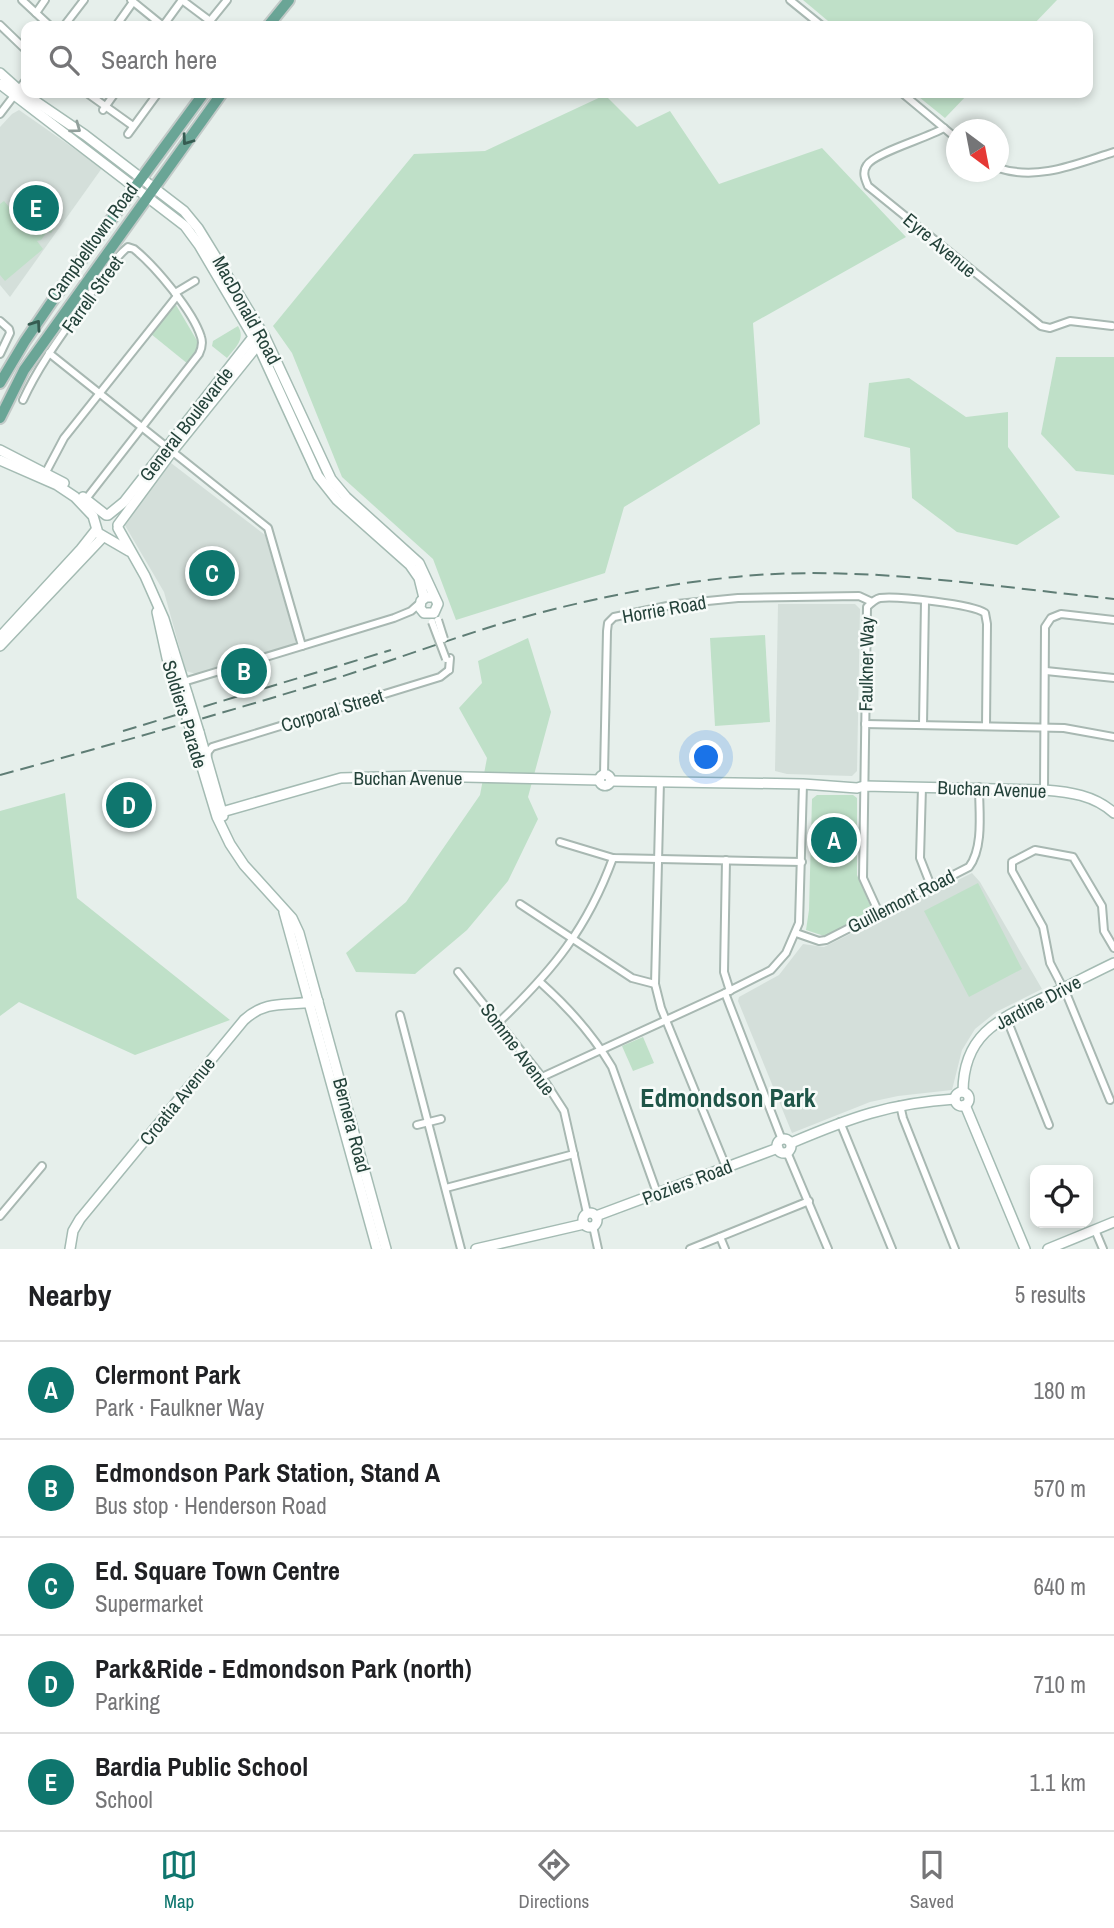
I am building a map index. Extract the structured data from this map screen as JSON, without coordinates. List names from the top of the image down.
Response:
{
  "streets": {
    "main road": ["Campbelltown Road"],
    "street": [
      "Eyre Avenue",
      "Farrell Street",
      "MacDonald Road",
      "General Boulevarde",
      "Horrie Road",
      "Faulkner Way",
      "Corporal Street",
      "Soldiers Parade",
      "Buchan Avenue",
      "Guillemont Road",
      "Jardine Drive",
      "Somme Avenue",
      "Croatia Avenue",
      "Bernera Road",
      "Poziers Road"
    ]
  },
  "crossings": [
    ["Campbelltown Road", "MacDonald Road"],
    ["MacDonald Road", "General Boulevarde"],
    ["General Boulevarde", "Soldiers Parade"],
    ["Horrie Road", "Faulkner Way"],
    ["Horrie Road", "Buchan Avenue"],
    ["Faulkner Way", "Buchan Avenue"],
    ["Faulkner Way", "Guillemont Road"],
    ["Soldiers Parade", "Buchan Avenue"],
    ["Soldiers Parade", "Croatia Avenue"],
    ["Soldiers Parade", "Bernera Road"],
    ["Buchan Avenue", "Guillemont Road"],
    ["Jardine Drive", "Poziers Road"],
    ["Somme Avenue", "Poziers Road"],
    ["Croatia Avenue", "Bernera Road"]
  ],
  "districts": ["Edmondson Park"],
  "north": "bottom right",
  "page": {
    "search": "Search here",
    "pins": [
      "E",
      "C",
      "B",
      "D",
      "A"
    ],
    "heading": ["Nearby", "5 results"],
    "list": [
      {
        "mark": "A",
        "name": "Clermont Park",
        "note": "Park · Faulkner Way",
        "value": "180 m"
      },
      {
        "mark": "B",
        "name": "Edmondson Park Station, Stand A",
        "note": "Bus stop · Henderson Road",
        "value": "570 m"
      },
      {
        "mark": "C",
        "name": "Ed. Square Town Centre",
        "note": "Supermarket",
        "value": "640 m"
      },
      {
        "mark": "D",
        "name": "Park&Ride - Edmondson Park (north)",
        "note": "Parking",
        "value": "710 m"
      },
      {
        "mark": "E",
        "name": "Bardia Public School",
        "note": "School",
        "value": "1.1 km"
      }
    ],
    "nav": ["Map", "Directions", "Saved"]
  }
}
